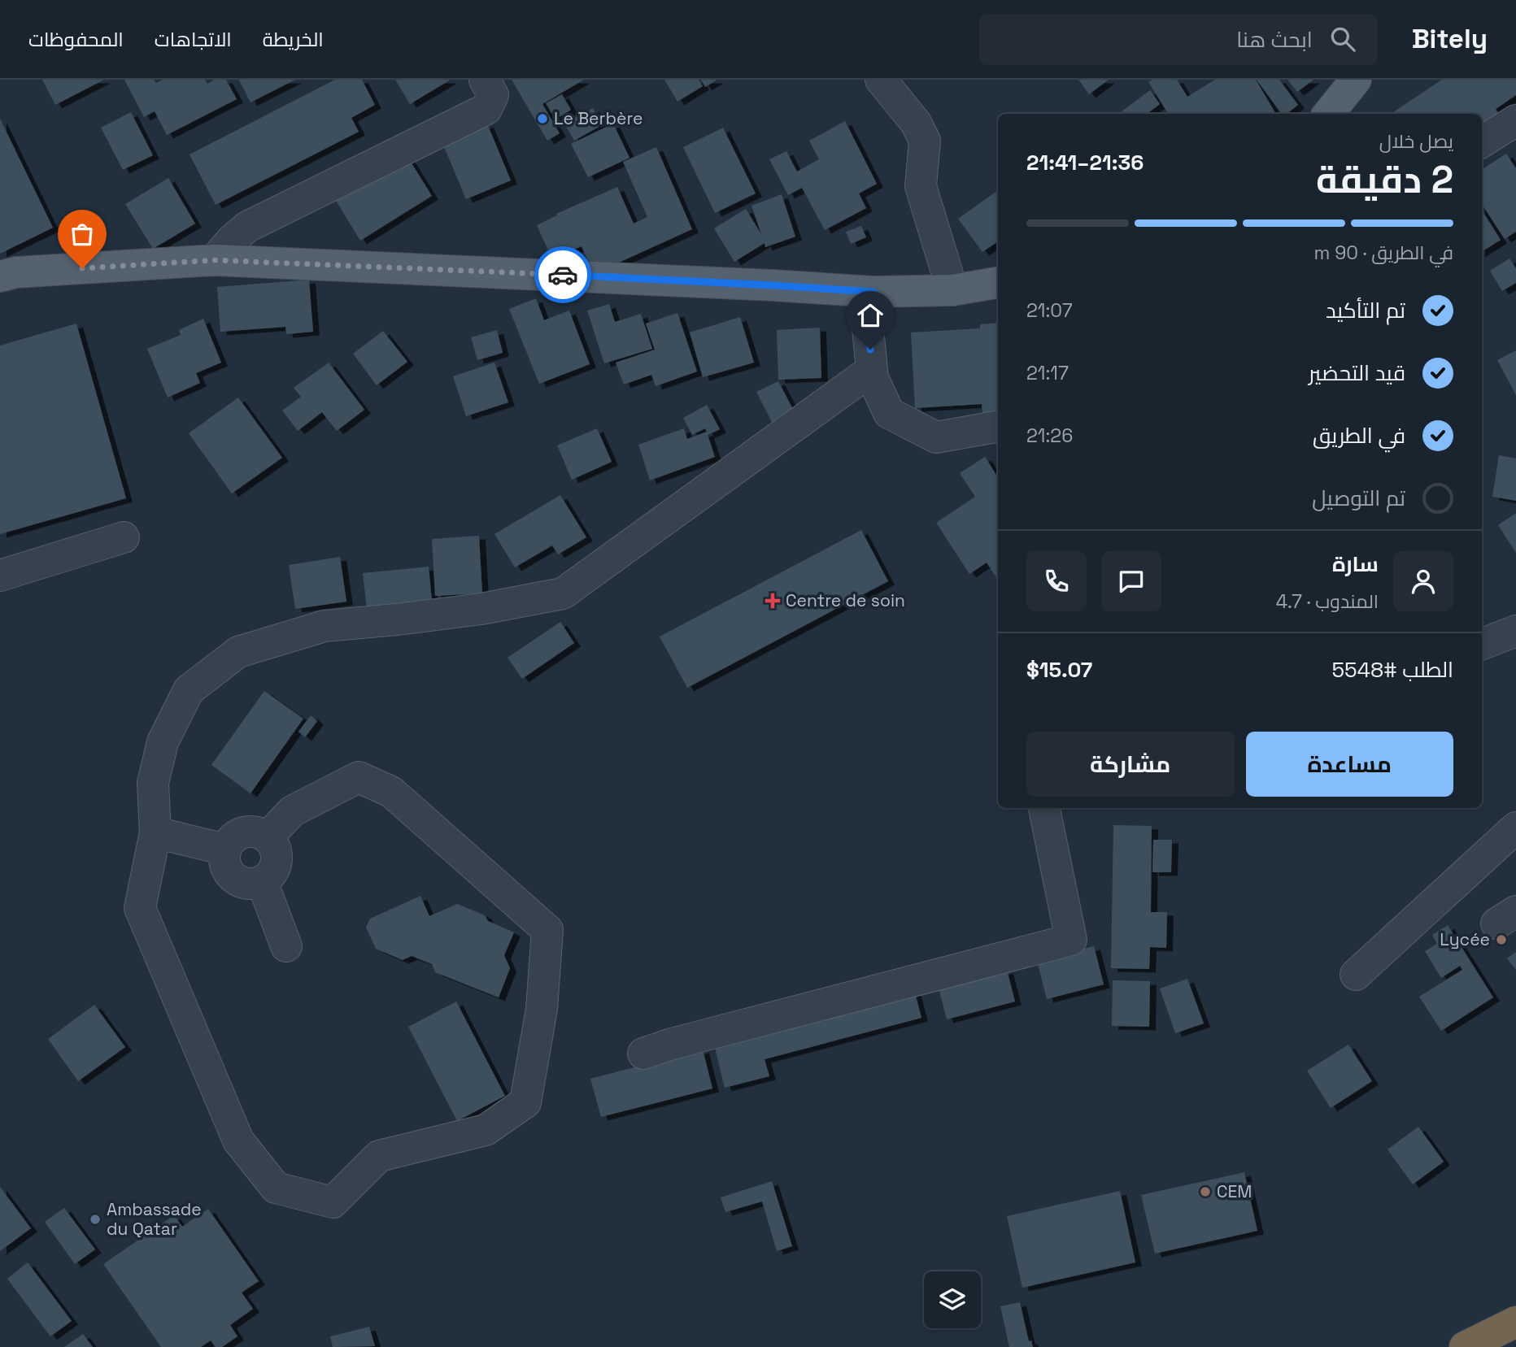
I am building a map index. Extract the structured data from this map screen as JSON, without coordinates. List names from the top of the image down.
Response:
{
  "places": {
    "other": [
      "Le Berbère",
      "Lycée",
      "CEM",
      "Ambassade du Qatar"
    ],
    "health": ["Centre de soin"]
  },
  "page": {
    "header": "Bitely",
    "search": "ابحث هنا",
    "nav": ["الخريطة", "الاتجاهات", "المحفوظات"],
    "heading": ["2 دقيقة", "يصل خلال", "21:36–21:41"],
    "panel": [
      "سارة",
      "المندوب · 4.7",
      "الطلب #5548",
      "$15.07"
    ],
    "bar": "في الطريق · 90 m",
    "list": [
      ["تم التأكيد", "21:07"],
      ["قيد التحضير", "21:17"],
      ["في الطريق", "21:26"],
      "تم التوصيل"
    ],
    "buttons": ["مساعدة", "مشاركة"]
  }
}
